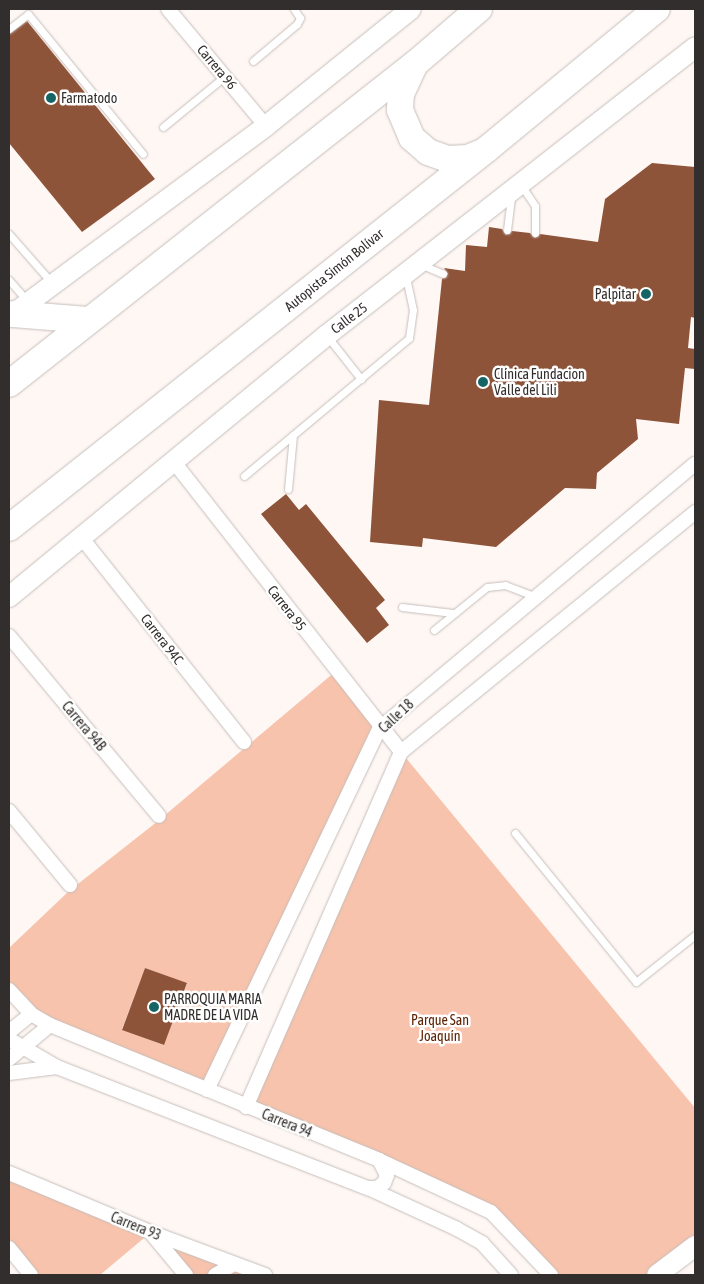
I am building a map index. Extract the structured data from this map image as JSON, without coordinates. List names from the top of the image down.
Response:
{
  "streets": {
    "highway": ["Autopista Simón Bolívar"],
    "street": [
      "Carrera 96",
      "Calle 25",
      "Carrera 95",
      "Carrera 94C",
      "Calle 18",
      "Carrera 94B",
      "Carrera 94",
      "Carrera 93"
    ]
  },
  "crossings": [
    ["Calle 25", "Carrera 95"],
    ["Calle 25", "Carrera 94C"],
    ["Carrera 95", "Calle 18"],
    ["Calle 18", "Carrera 94"]
  ],
  "parks": ["Parque San Joaquín"],
  "places": [
    "Farmatodo",
    "Palpitar",
    "Clínica Fundacion Valle del Lili",
    "PARROQUIA MARIA MADRE DE LA VIDA"
  ]
}
